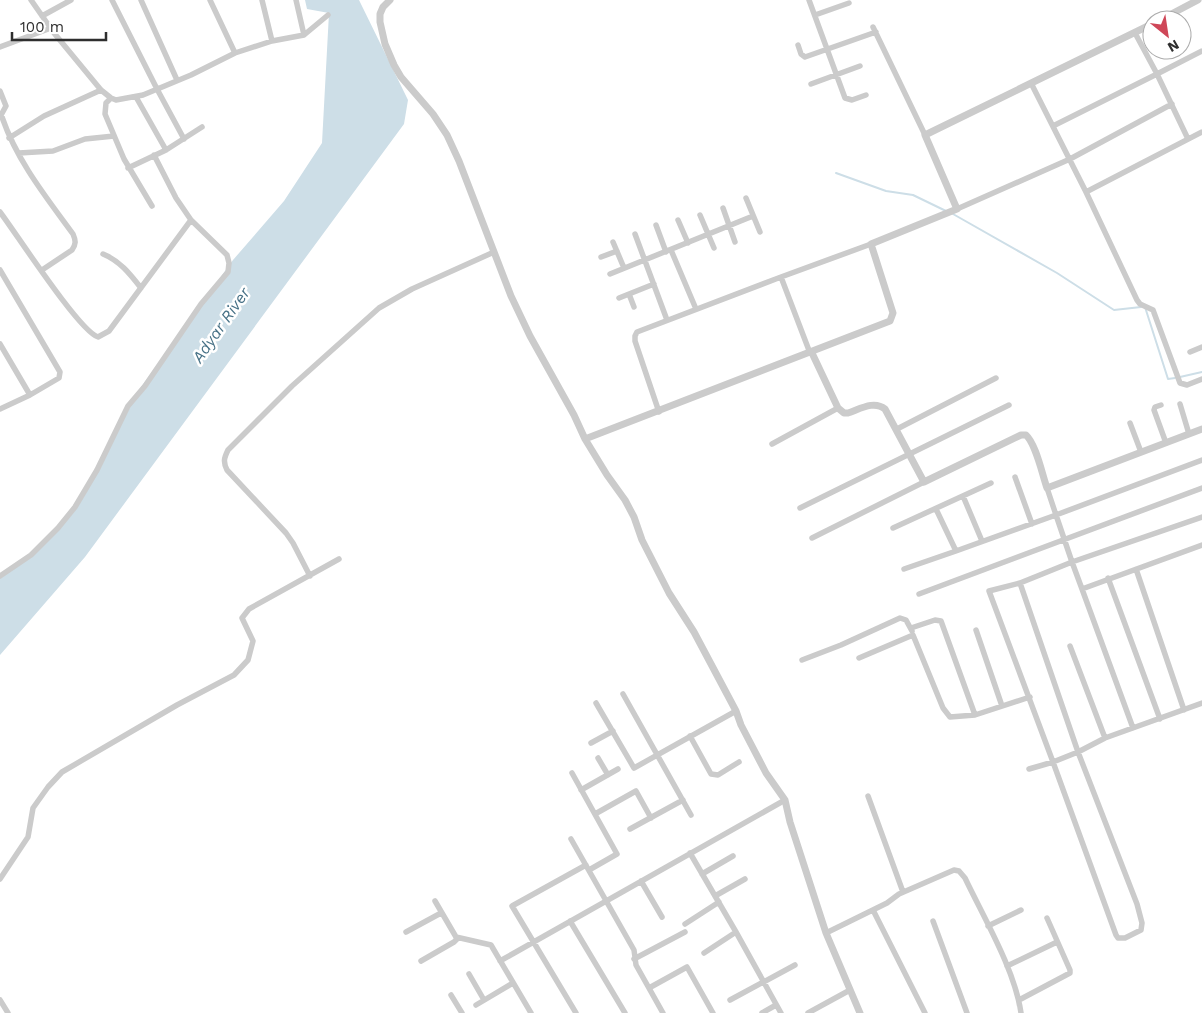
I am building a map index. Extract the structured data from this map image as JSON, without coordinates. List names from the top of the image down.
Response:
{
  "water": ["Adyar River"],
  "scale_bar": "100 m",
  "north": "bottom right"
}
